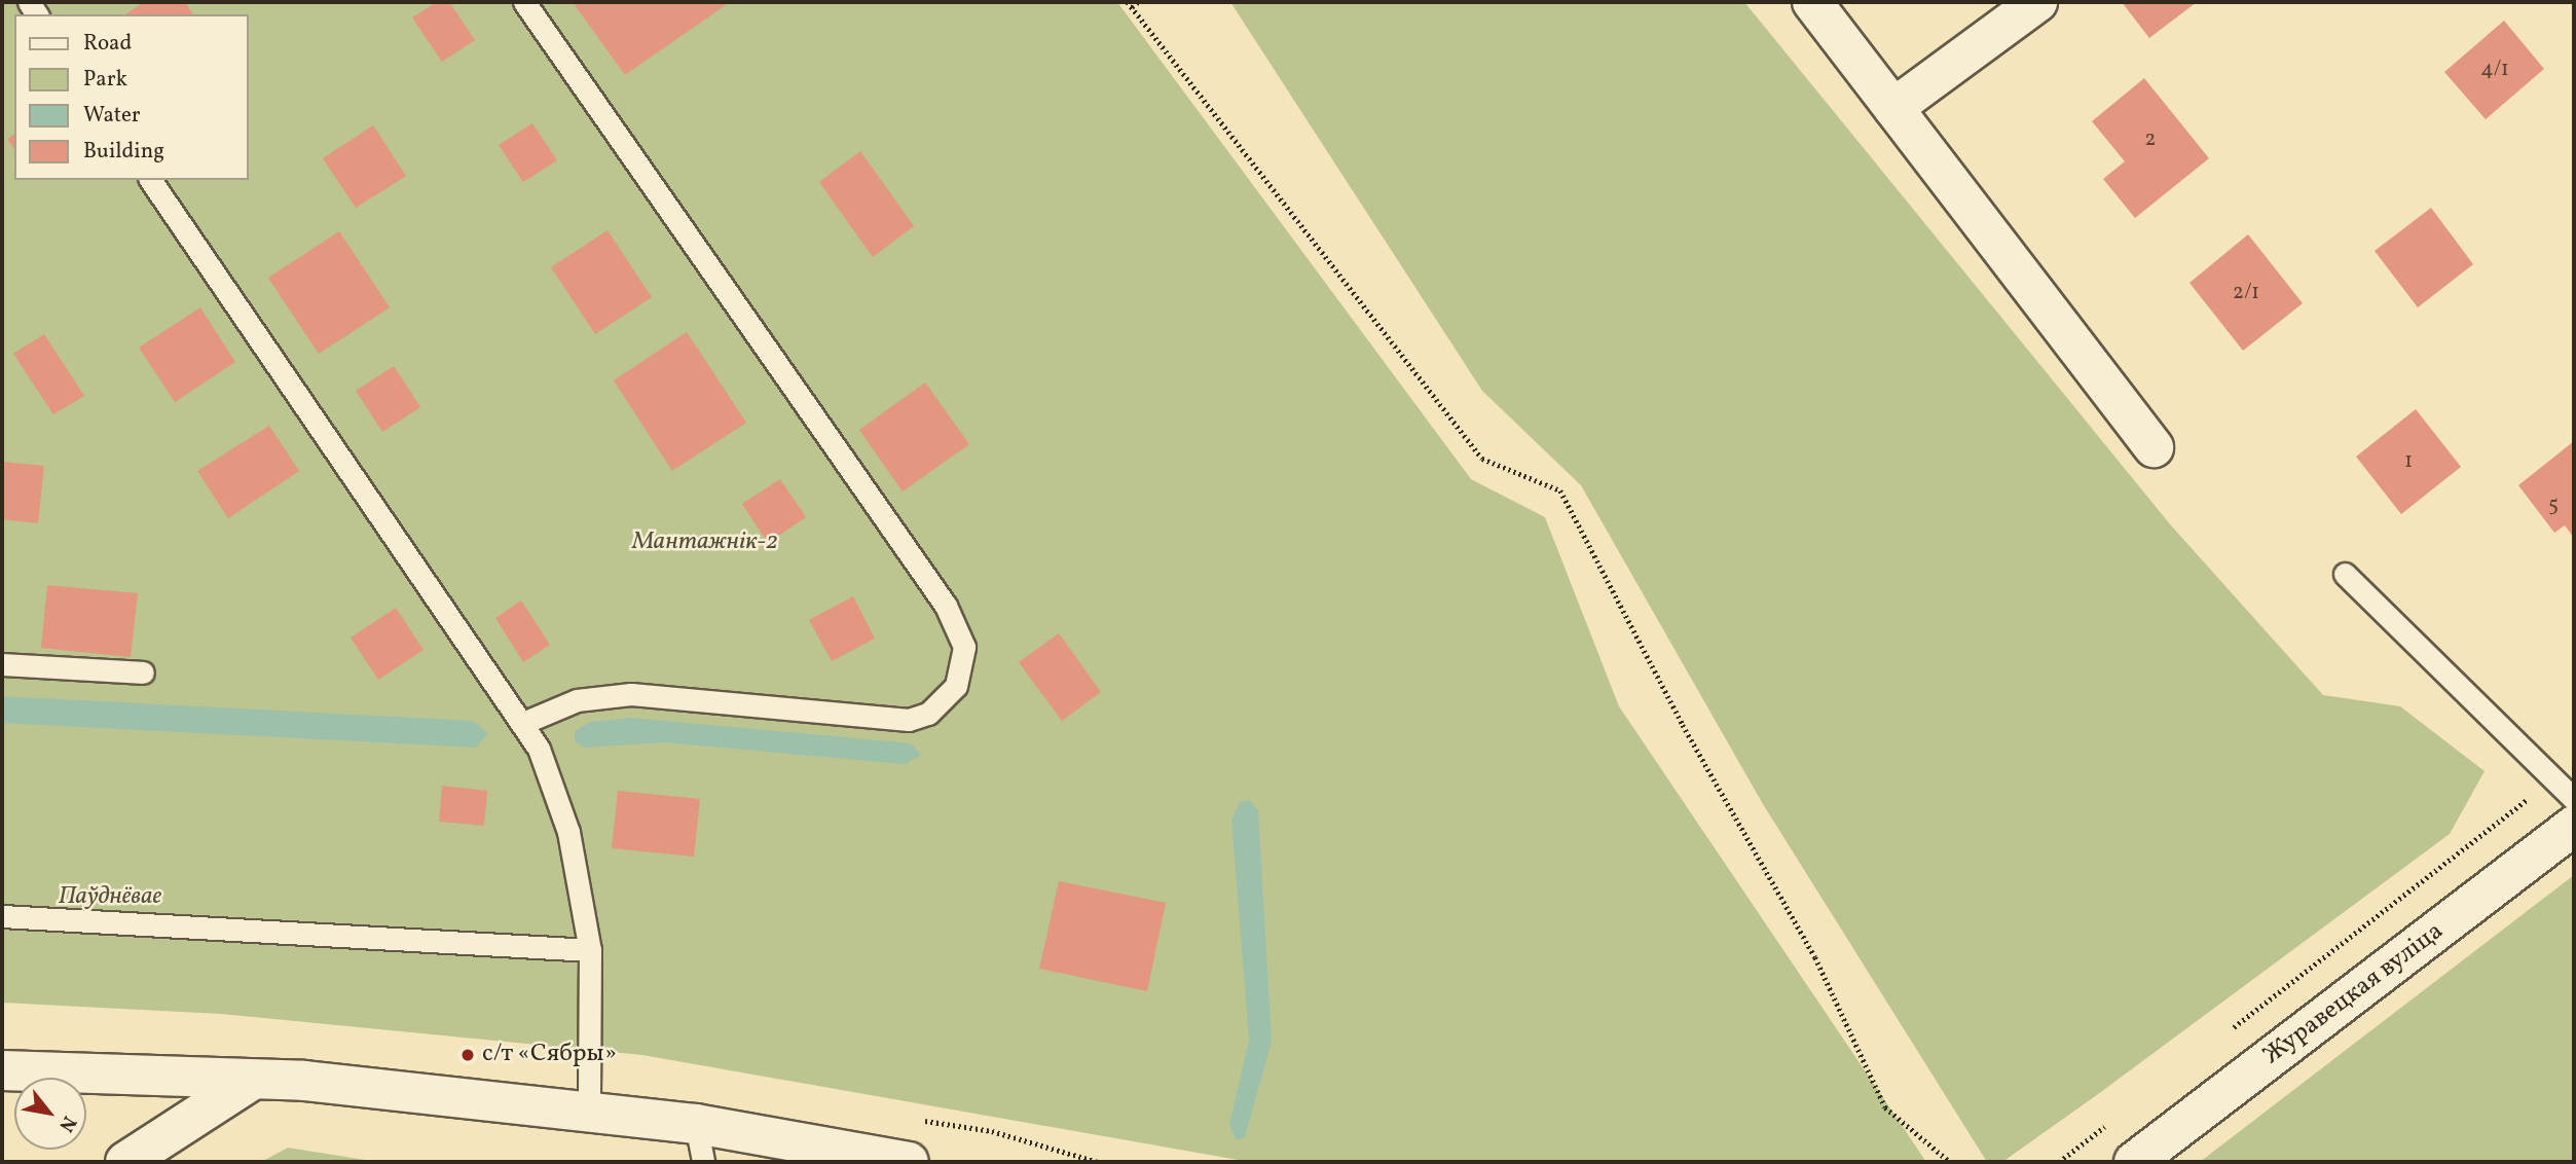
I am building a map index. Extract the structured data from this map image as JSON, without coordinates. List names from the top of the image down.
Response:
{
  "streets": {
    "street": ["Журавецкая вуліца"]
  },
  "parks": ["Мантажнік-2", "Паўднёвае"],
  "places": ["с/т «Сябры»"],
  "house_numbers": [
    "4/1",
    "2",
    "2/1",
    "1",
    "5"
  ],
  "legend": [
    "Road",
    "Park",
    "Water",
    "Building"
  ],
  "north": "bottom right"
}
